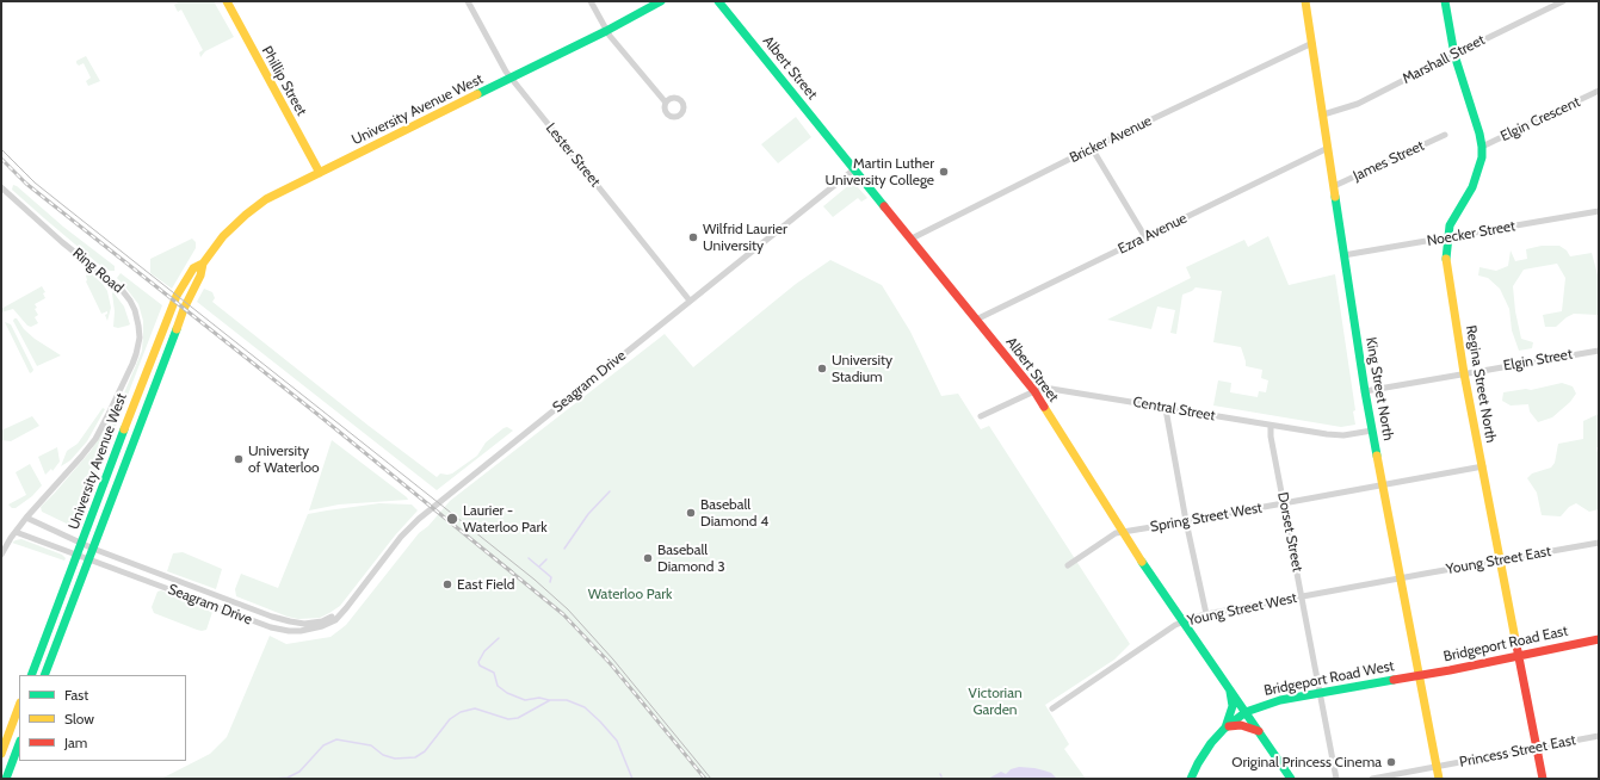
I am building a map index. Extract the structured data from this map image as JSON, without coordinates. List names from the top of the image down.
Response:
{
  "streets": {
    "main road": [
      "Albert Street",
      "Phillip Street",
      "University Avenue West",
      "Regina Street North",
      "King Street North",
      "Bridgeport Road East",
      "Bridgeport Road West"
    ],
    "street": [
      "Marshall Street",
      "Elgin Crescent",
      "Bricker Avenue",
      "Lester Street",
      "James Street",
      "Ezra Avenue",
      "Noecker Street",
      "Ring Road",
      "Elgin Street",
      "Seagram Drive",
      "Central Street",
      "Spring Street West",
      "Dorset Street",
      "Young Street East",
      "Young Street West",
      "Princess Street East"
    ]
  },
  "crossings": [
    ["Marshall Street", "Regina Street North"],
    ["Marshall Street", "King Street North"],
    ["Albert Street", "Bricker Avenue"],
    ["Albert Street", "Ezra Avenue"],
    ["Albert Street", "Seagram Drive"],
    ["Albert Street", "Central Street"],
    ["Albert Street", "Spring Street West"],
    ["Albert Street", "Young Street West"],
    ["Albert Street", "Bridgeport Road West"],
    ["Phillip Street", "University Avenue West"],
    ["University Avenue West", "Lester Street"],
    ["University Avenue West", "Seagram Drive"],
    ["Elgin Crescent", "Regina Street North"],
    ["Bricker Avenue", "King Street North"],
    ["Lester Street", "Seagram Drive"],
    ["James Street", "King Street North"],
    ["Ezra Avenue", "King Street North"],
    ["Noecker Street", "Regina Street North"],
    ["Noecker Street", "King Street North"],
    ["Elgin Street", "Regina Street North"],
    ["Elgin Street", "King Street North"],
    ["Regina Street North", "Spring Street West"],
    ["Regina Street North", "Young Street East"],
    ["Regina Street North", "Bridgeport Road East"],
    ["Regina Street North", "Princess Street East"],
    ["King Street North", "Central Street"],
    ["King Street North", "Spring Street West"],
    ["King Street North", "Young Street East"],
    ["King Street North", "Young Street West"],
    ["King Street North", "Bridgeport Road East"],
    ["King Street North", "Bridgeport Road West"],
    ["King Street North", "Princess Street East"],
    ["Central Street", "Dorset Street"],
    ["Spring Street West", "Dorset Street"],
    ["Dorset Street", "Young Street West"],
    ["Dorset Street", "Bridgeport Road West"],
    ["Young Street East", "Young Street West"],
    ["Bridgeport Road East", "Bridgeport Road West"]
  ],
  "parks": ["Waterloo Park", "Victorian Garden"],
  "places": [
    "Martin Luther University College",
    "Wilfrid Laurier University",
    "University Stadium",
    "University of Waterloo",
    "Baseball Diamond 4",
    "Laurier - Waterloo Park",
    "Baseball Diamond 3",
    "East Field",
    "Original Princess Cinema"
  ],
  "legend": ["Fast", "Slow", "Jam"]
}
